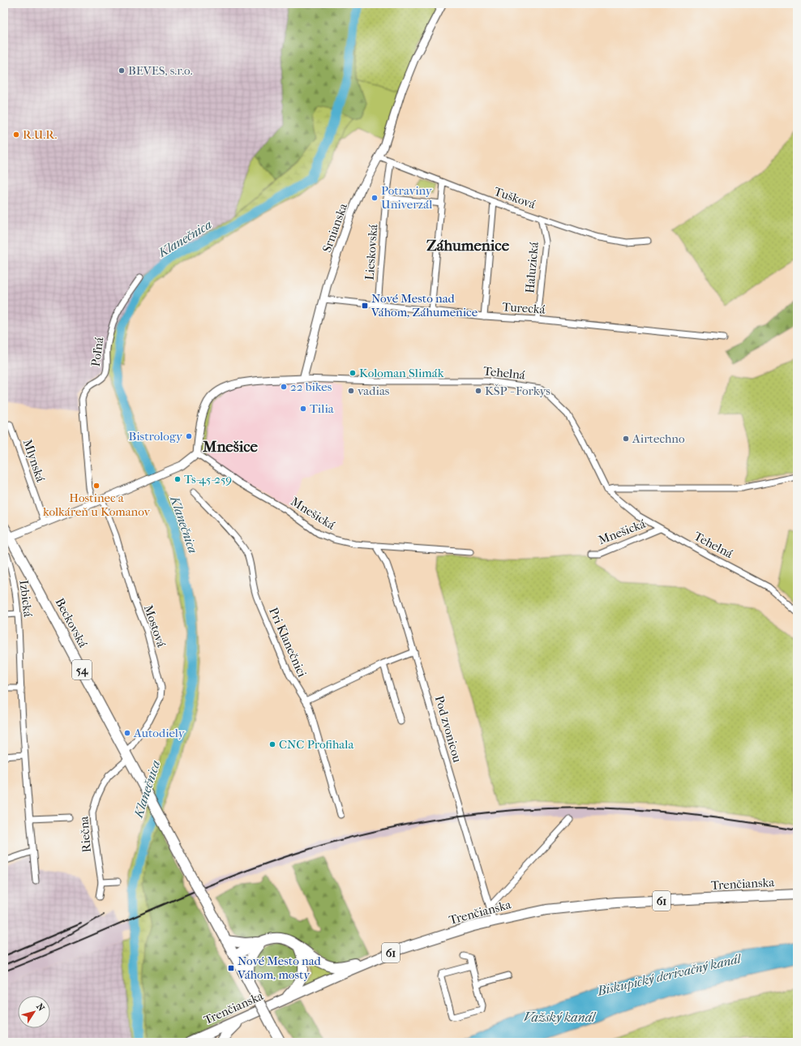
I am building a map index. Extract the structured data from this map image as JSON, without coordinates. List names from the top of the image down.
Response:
{
  "streets": {
    "main road": [
      "Beckovská",
      "54",
      "Trenčianska",
      "61"
    ],
    "street": [
      "Tušková",
      "Srnianska",
      "Lieskovská",
      "Haluzická",
      "Turecká",
      "Poľná",
      "Tehelná",
      "Mlynská",
      "Mnešická",
      "Izbická",
      "Mostová",
      "Pri Klanečnici",
      "Pod zvonicou",
      "Riečna"
    ]
  },
  "crossings": [
    ["Tušková", "Srnianska"],
    ["Tušková", "Lieskovská"],
    ["Tušková", "Haluzická"],
    ["Srnianska", "Turecká"],
    ["Srnianska", "Tehelná"],
    ["Lieskovská", "Turecká"],
    ["Haluzická", "Turecká"],
    ["Tehelná", "Mnešická"],
    ["Mnešická", "Pod zvonicou"],
    ["Beckovská", "Mostová"],
    ["Beckovská", "54"],
    ["Beckovská", "Riečna"],
    ["Mostová", "Riečna"],
    ["Pod zvonicou", "Trenčianska"]
  ],
  "districts": ["Záhumenice", "Mnešice"],
  "water": ["Klanečnica", "Biskupický derivačný kanál", "Važský kanál"],
  "places": {
    "other": [
      "BEVES, s.r.o.",
      "R.U.R.",
      "Potraviny Univerzál",
      "Koloman Slimák",
      "22 bikes",
      "vadias",
      "KŠP - Forkys",
      "Tilia",
      "Bistrology",
      "Airtechno",
      "Ts-45-259",
      "Hostinec a kolkáreň u Komanov",
      "Autodiely",
      "CNC Profihala"
    ],
    "transit": ["Nové Mesto nad Váhom, Záhumenice", "Nové Mesto nad Váhom, mosty"]
  },
  "north": "top right"
}
